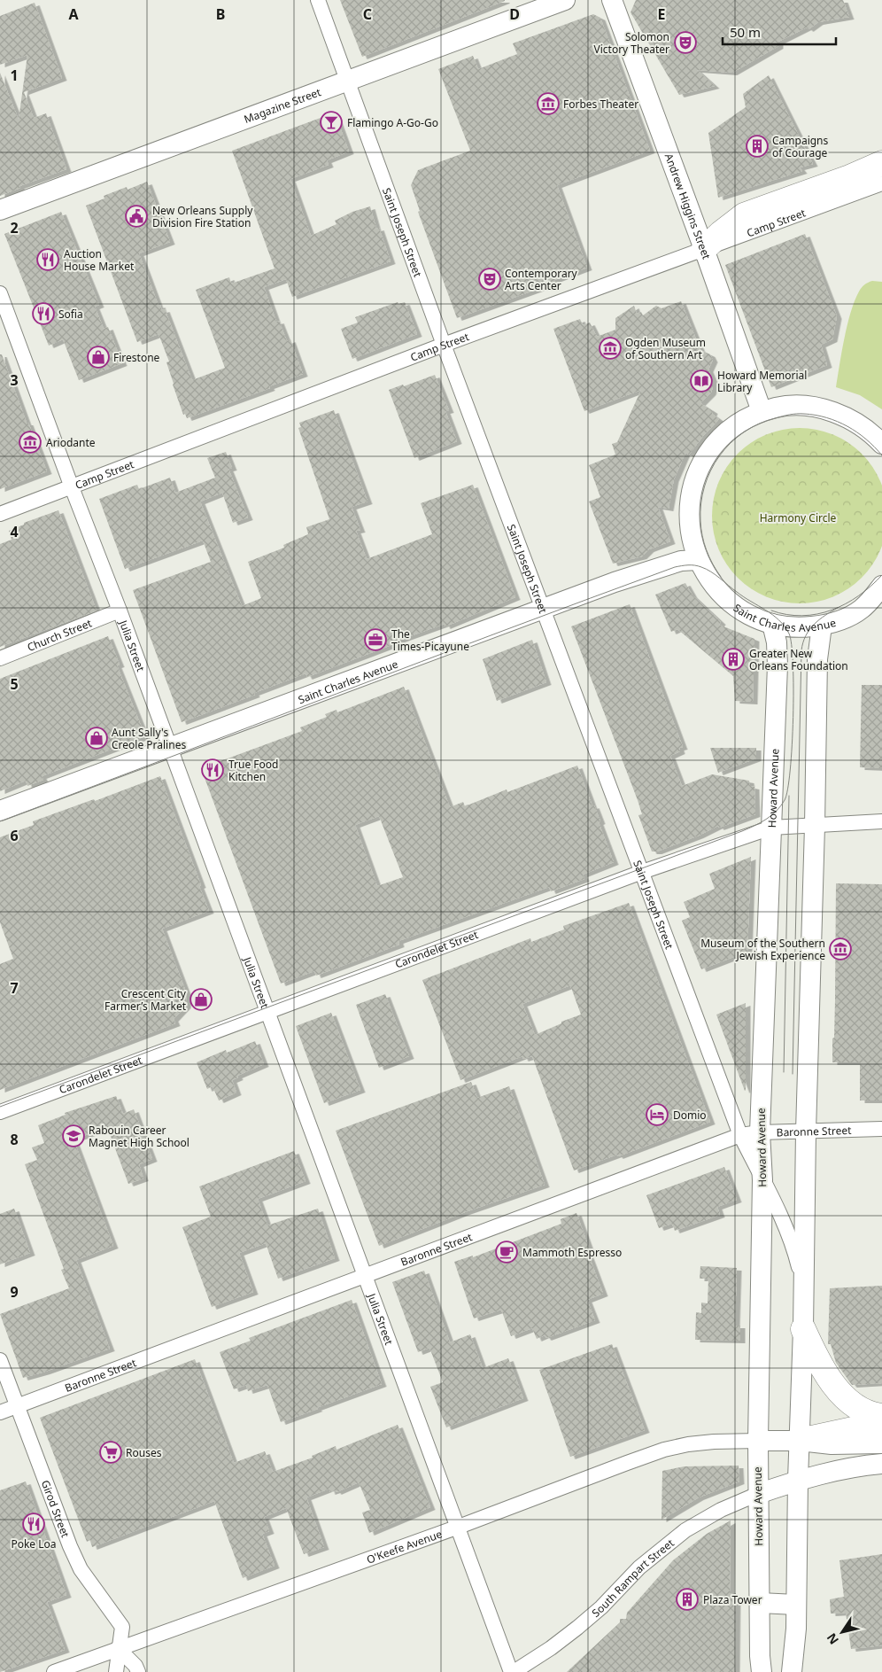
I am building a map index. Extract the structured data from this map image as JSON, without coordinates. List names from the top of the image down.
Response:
{
  "streets": {
    "main road": [
      "Magazine Street",
      "Andrew Higgins Street",
      "Saint Charles Avenue",
      "Howard Avenue"
    ],
    "street": [
      "Camp Street",
      "Saint Joseph Street",
      "Church Street",
      "Julia Street",
      "Carondelet Street",
      "Baronne Street",
      "Girod Street",
      "O'Keefe Avenue",
      "South Rampart Street"
    ]
  },
  "crossings": [
    ["Magazine Street", "Saint Joseph Street"],
    ["Andrew Higgins Street", "Camp Street"],
    ["Andrew Higgins Street", "Saint Charles Avenue"],
    ["Camp Street", "Saint Joseph Street"],
    ["Camp Street", "Julia Street"],
    ["Saint Joseph Street", "Saint Charles Avenue"],
    ["Saint Joseph Street", "Howard Avenue"],
    ["Saint Joseph Street", "Carondelet Street"],
    ["Saint Joseph Street", "Baronne Street"],
    ["Saint Charles Avenue", "Julia Street"],
    ["Saint Charles Avenue", "Howard Avenue"],
    ["Church Street", "Julia Street"],
    ["Julia Street", "Carondelet Street"],
    ["Julia Street", "Baronne Street"],
    ["Julia Street", "O'Keefe Avenue"],
    ["Julia Street", "South Rampart Street"],
    ["Howard Avenue", "Carondelet Street"],
    ["Howard Avenue", "Baronne Street"],
    ["Howard Avenue", "O'Keefe Avenue"],
    ["Howard Avenue", "South Rampart Street"],
    ["Baronne Street", "Girod Street"],
    ["Girod Street", "O'Keefe Avenue"]
  ],
  "parks": ["Harmony Circle"],
  "places": {
    "theatre": ["Solomon Victory Theater", "Contemporary Arts Center"],
    "museum": [
      "Forbes Theater",
      "Ogden Museum of Southern Art",
      "Ariodante",
      "Museum of the Southern Jewish Experience"
    ],
    "bar": ["Flamingo A-Go-Go"],
    "building": ["Campaigns of Courage", "Greater New Orleans Foundation", "Plaza Tower"],
    "public building": ["New Orleans Supply Division Fire Station"],
    "restaurant": [
      "Auction House Market",
      "Sofia",
      "True Food Kitchen",
      "Poke Loa"
    ],
    "shop": ["Firestone", "Aunt Sally's Creole Pralines", "Crescent City Farmer’s Market"],
    "library": ["Howard Memorial Library"],
    "office": ["The Times-Picayune"],
    "hotel": ["Domio"],
    "school or university": ["Rabouin Career Magnet High School"],
    "cafe": ["Mammoth Espresso"],
    "supermarket": ["Rouses"]
  },
  "scale_bar": "50 m",
  "north": "bottom left",
  "grid": {
    "columns": [
      "A",
      "B",
      "C",
      "D",
      "E"
    ],
    "rows": [
      "1",
      "2",
      "3",
      "4",
      "5",
      "6",
      "7",
      "8",
      "9"
    ]
  }
}
